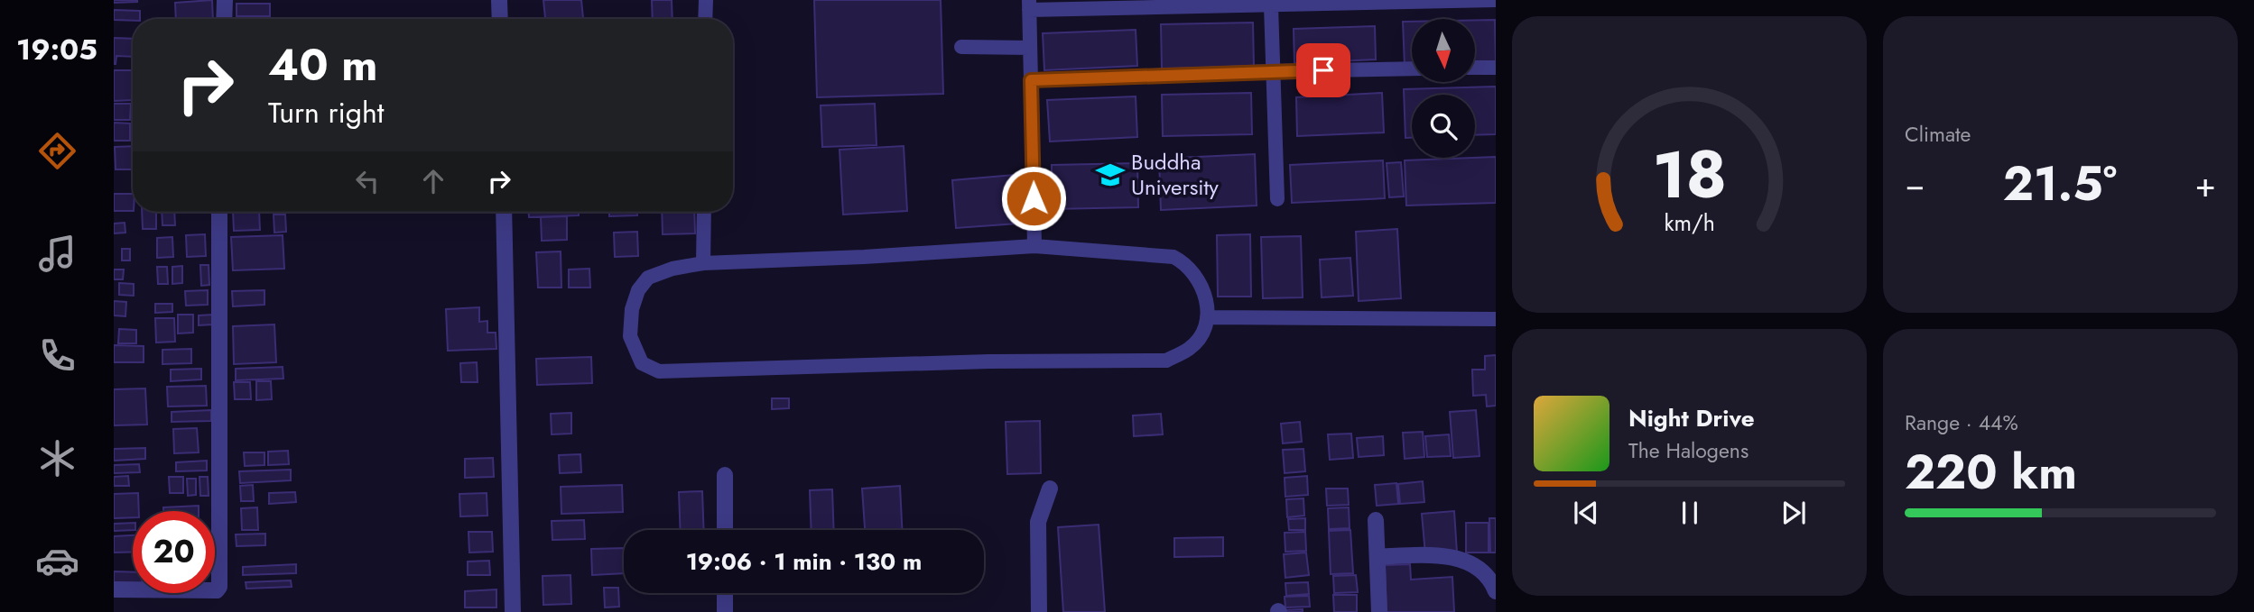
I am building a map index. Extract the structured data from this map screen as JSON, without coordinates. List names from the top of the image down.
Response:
{
  "places": {
    "school or university": ["Buddha University"]
  },
  "north": "bottom",
  "page": {
    "tabs": "19:05",
    "tile": [
      "Climate",
      ["Range · 44%", "220 km"]
    ],
    "turn": ["40 m", "Turn right"],
    "heat": ["−", "21.5°", "+"],
    "song": ["Night Drive", "The Halogens"],
    "limit": "20",
    "trip": "19:06 · 1 min · 130 m",
    "gauge": ["18", "km/h"]
  }
}
